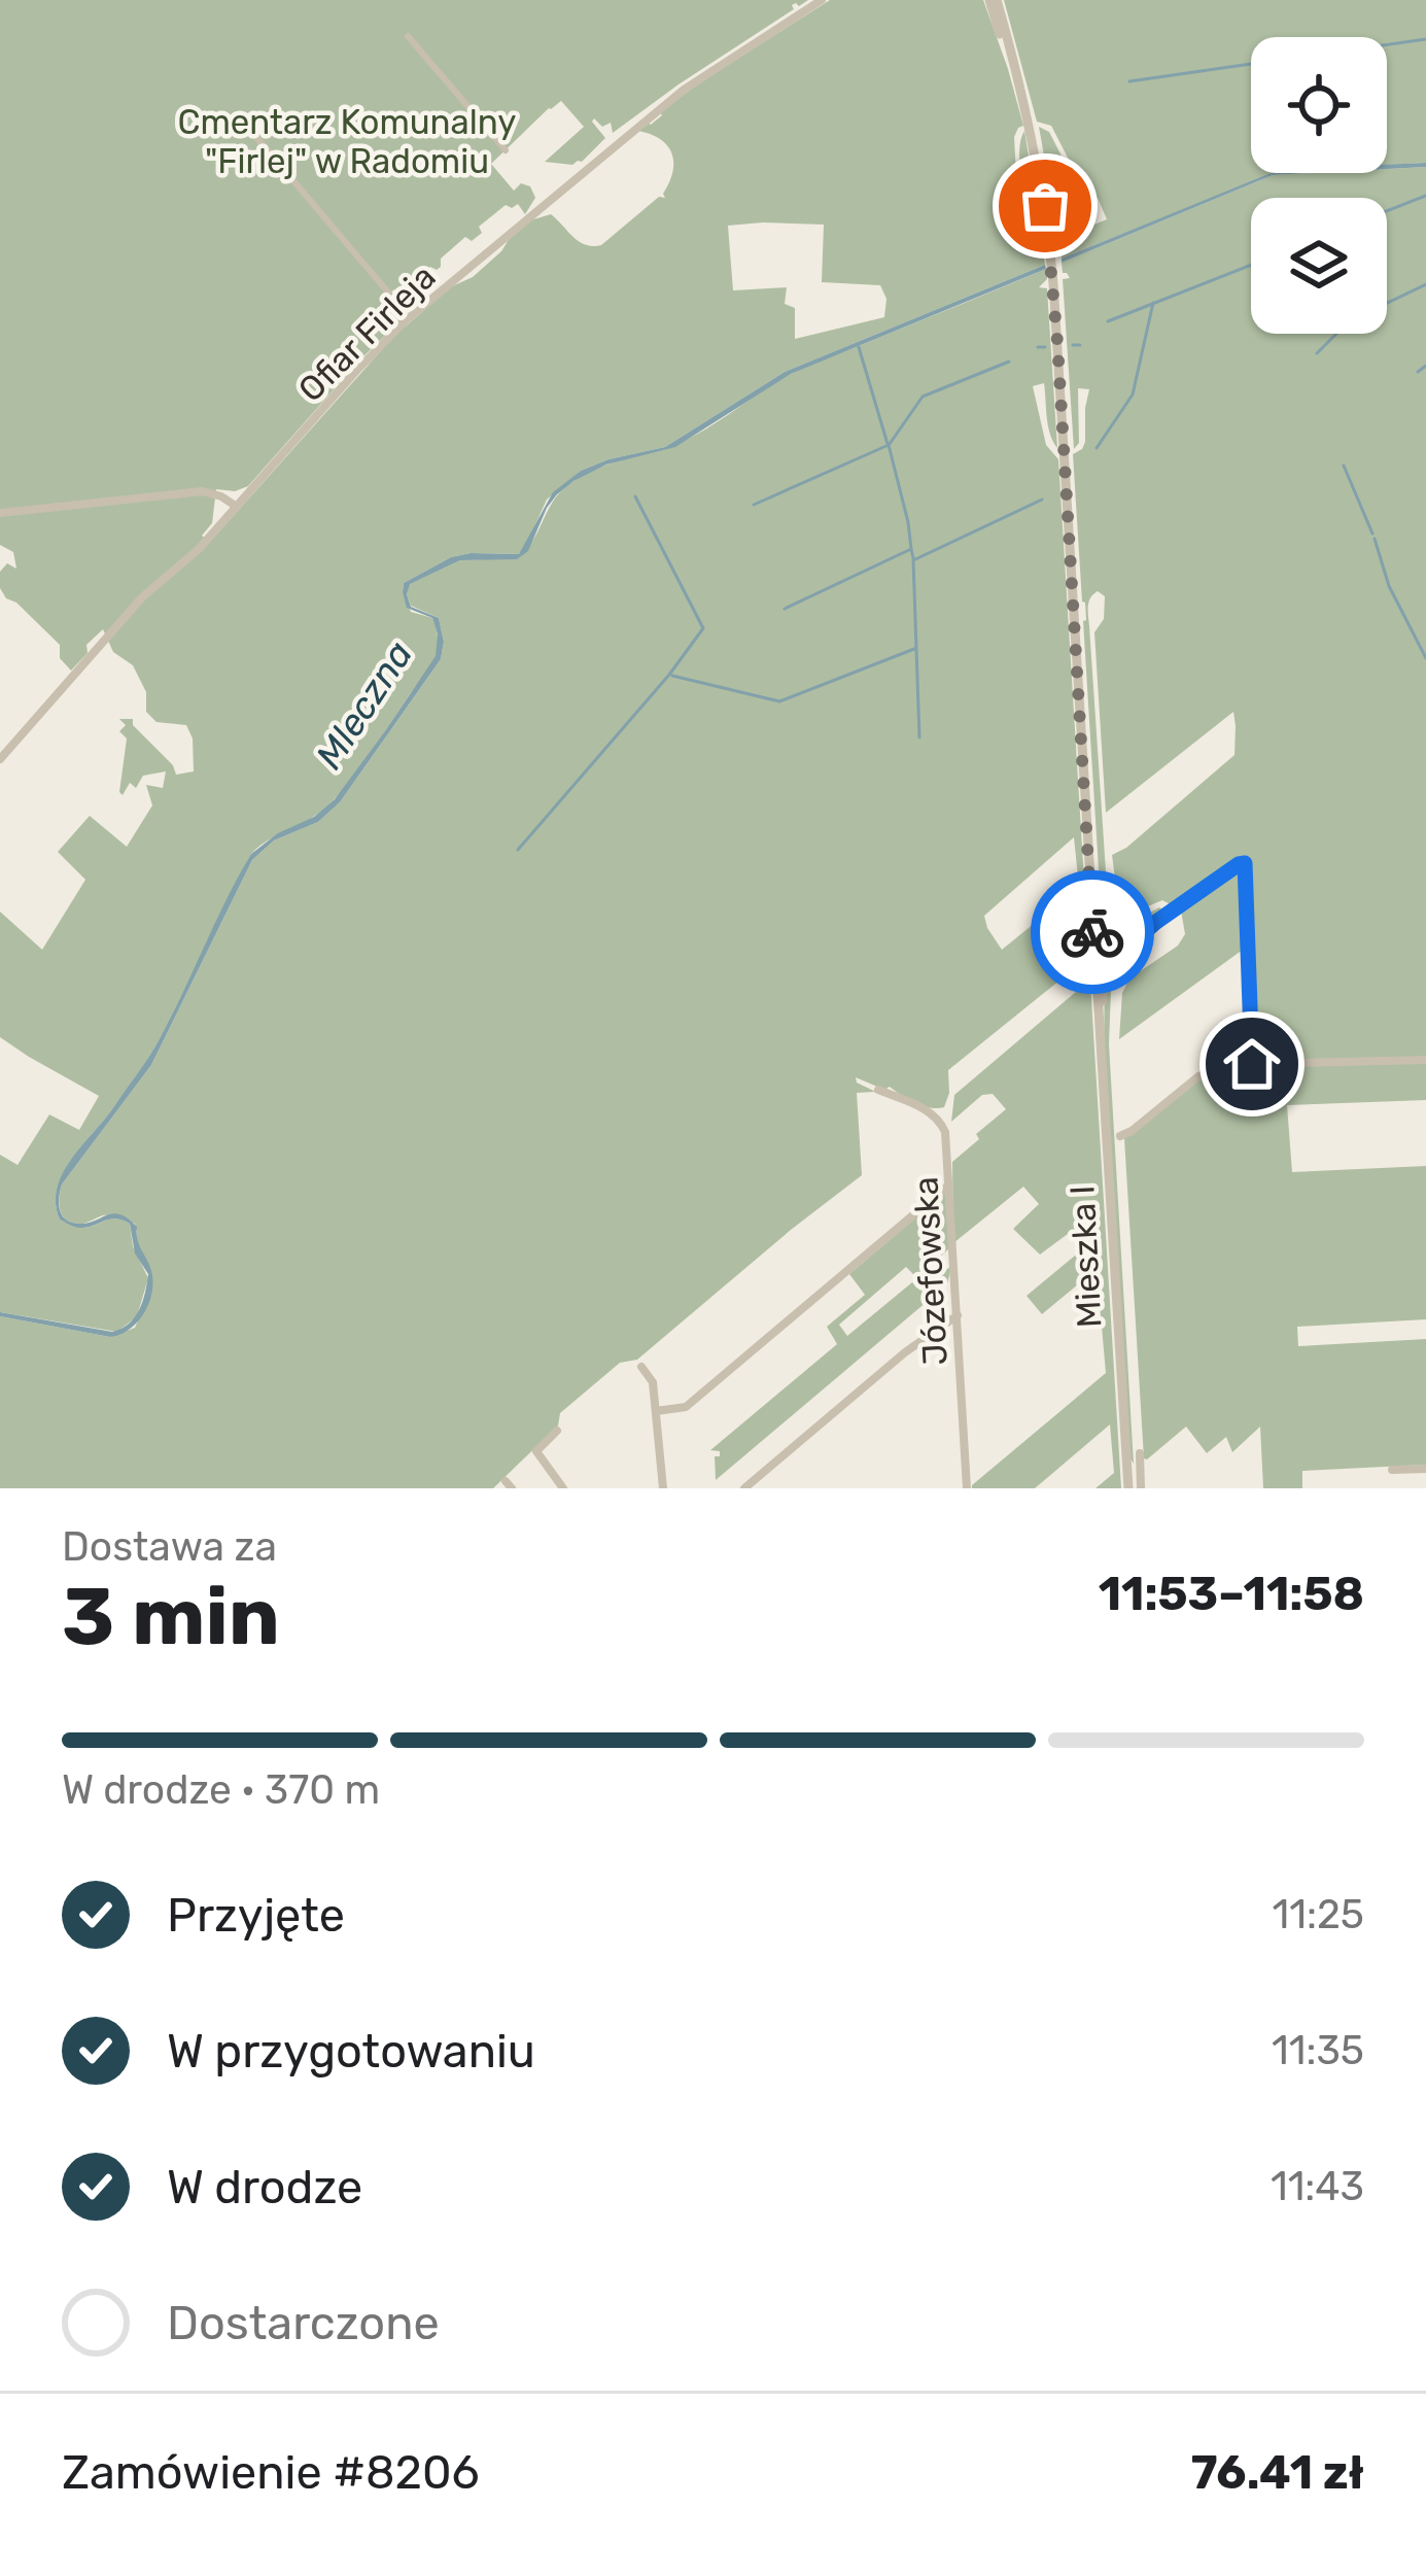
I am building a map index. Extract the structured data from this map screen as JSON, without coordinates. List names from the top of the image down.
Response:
{
  "streets": {
    "street": ["Ofiar Firleja", "Mieszka I", "Józefowska"]
  },
  "water": ["Mleczna"],
  "parks": ["Cmentarz Komunalny \"Firlej\" w Radomiu"],
  "page": {
    "heading": ["3 min", "Dostawa za", "11:53–11:58"],
    "panel": ["Zamówienie #8206", "76.41 zł"],
    "bar": "W drodze · 370 m",
    "list": [
      ["Przyjęte", "11:25"],
      ["W przygotowaniu", "11:35"],
      ["W drodze", "11:43"],
      "Dostarczone"
    ]
  }
}
